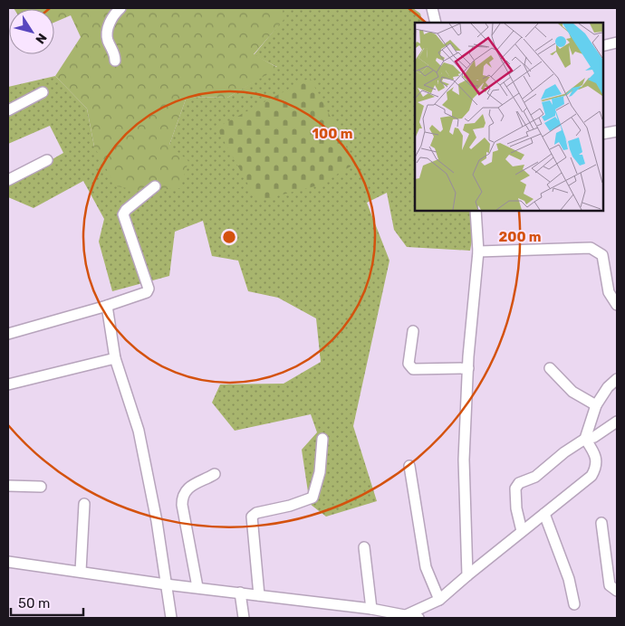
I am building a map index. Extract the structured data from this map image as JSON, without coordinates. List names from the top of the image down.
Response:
{
  "scale_bar": "50 m",
  "north": "bottom right",
  "rings": ["100 m", "200 m"]
}
